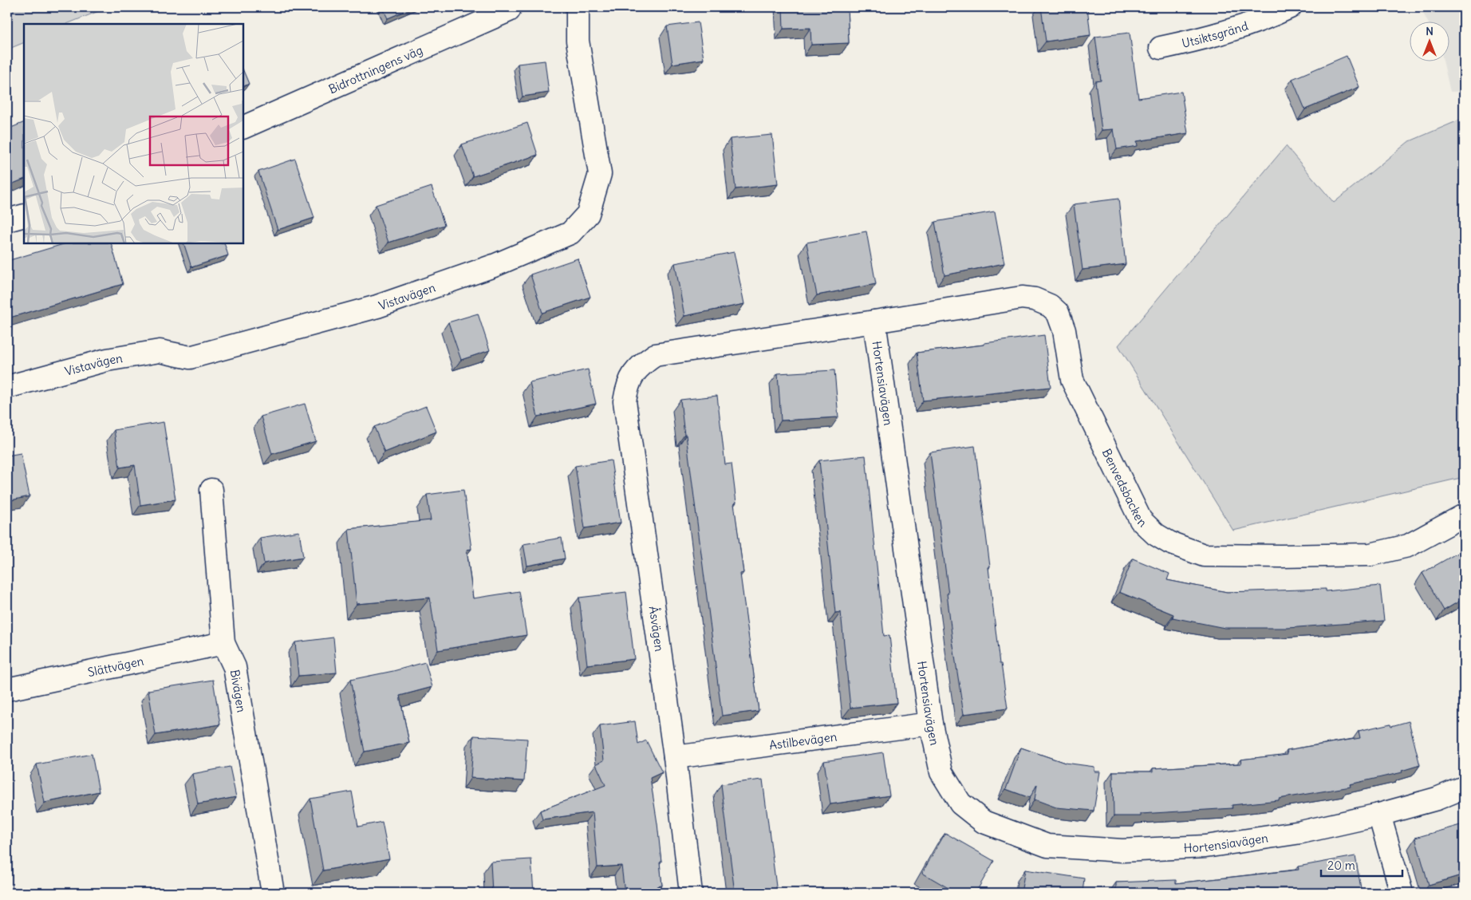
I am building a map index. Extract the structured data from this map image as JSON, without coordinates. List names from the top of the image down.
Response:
{
  "streets": {
    "street": [
      "Utsiktsgränd",
      "Bidrottningens väg",
      "Vistavägen",
      "Hortensiavägen",
      "Benvedsbacken",
      "Åsvägen",
      "Slättvägen",
      "Bivägen",
      "Astilbevägen"
    ]
  },
  "crossings": [
    ["Hortensiavägen", "Benvedsbacken"],
    ["Hortensiavägen", "Åsvägen"],
    ["Hortensiavägen", "Astilbevägen"],
    ["Benvedsbacken", "Åsvägen"],
    ["Åsvägen", "Astilbevägen"],
    ["Slättvägen", "Bivägen"]
  ],
  "scale_bar": "20 m",
  "north": "top"
}
